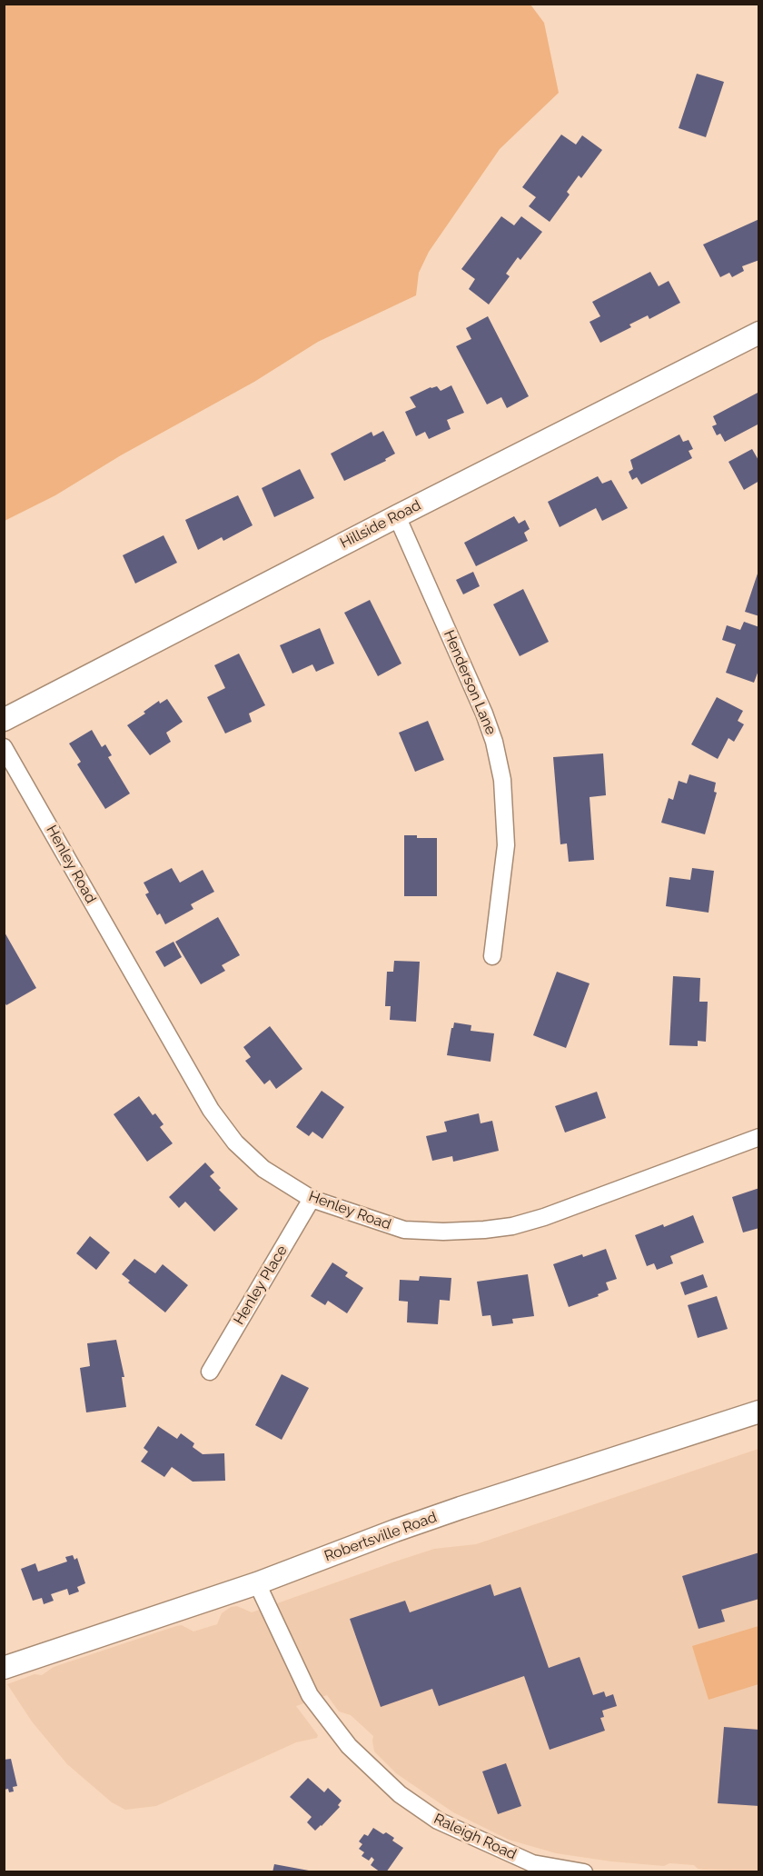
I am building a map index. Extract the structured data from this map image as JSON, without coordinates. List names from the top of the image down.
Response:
{
  "streets": {
    "street": [
      "Hillside Road",
      "Henderson Lane",
      "Henley Road",
      "Henley Place",
      "Robertsville Road",
      "Raleigh Road"
    ]
  },
  "crossings": [
    ["Hillside Road", "Henderson Lane"],
    ["Henley Road", "Henley Place"],
    ["Robertsville Road", "Raleigh Road"]
  ]
}
